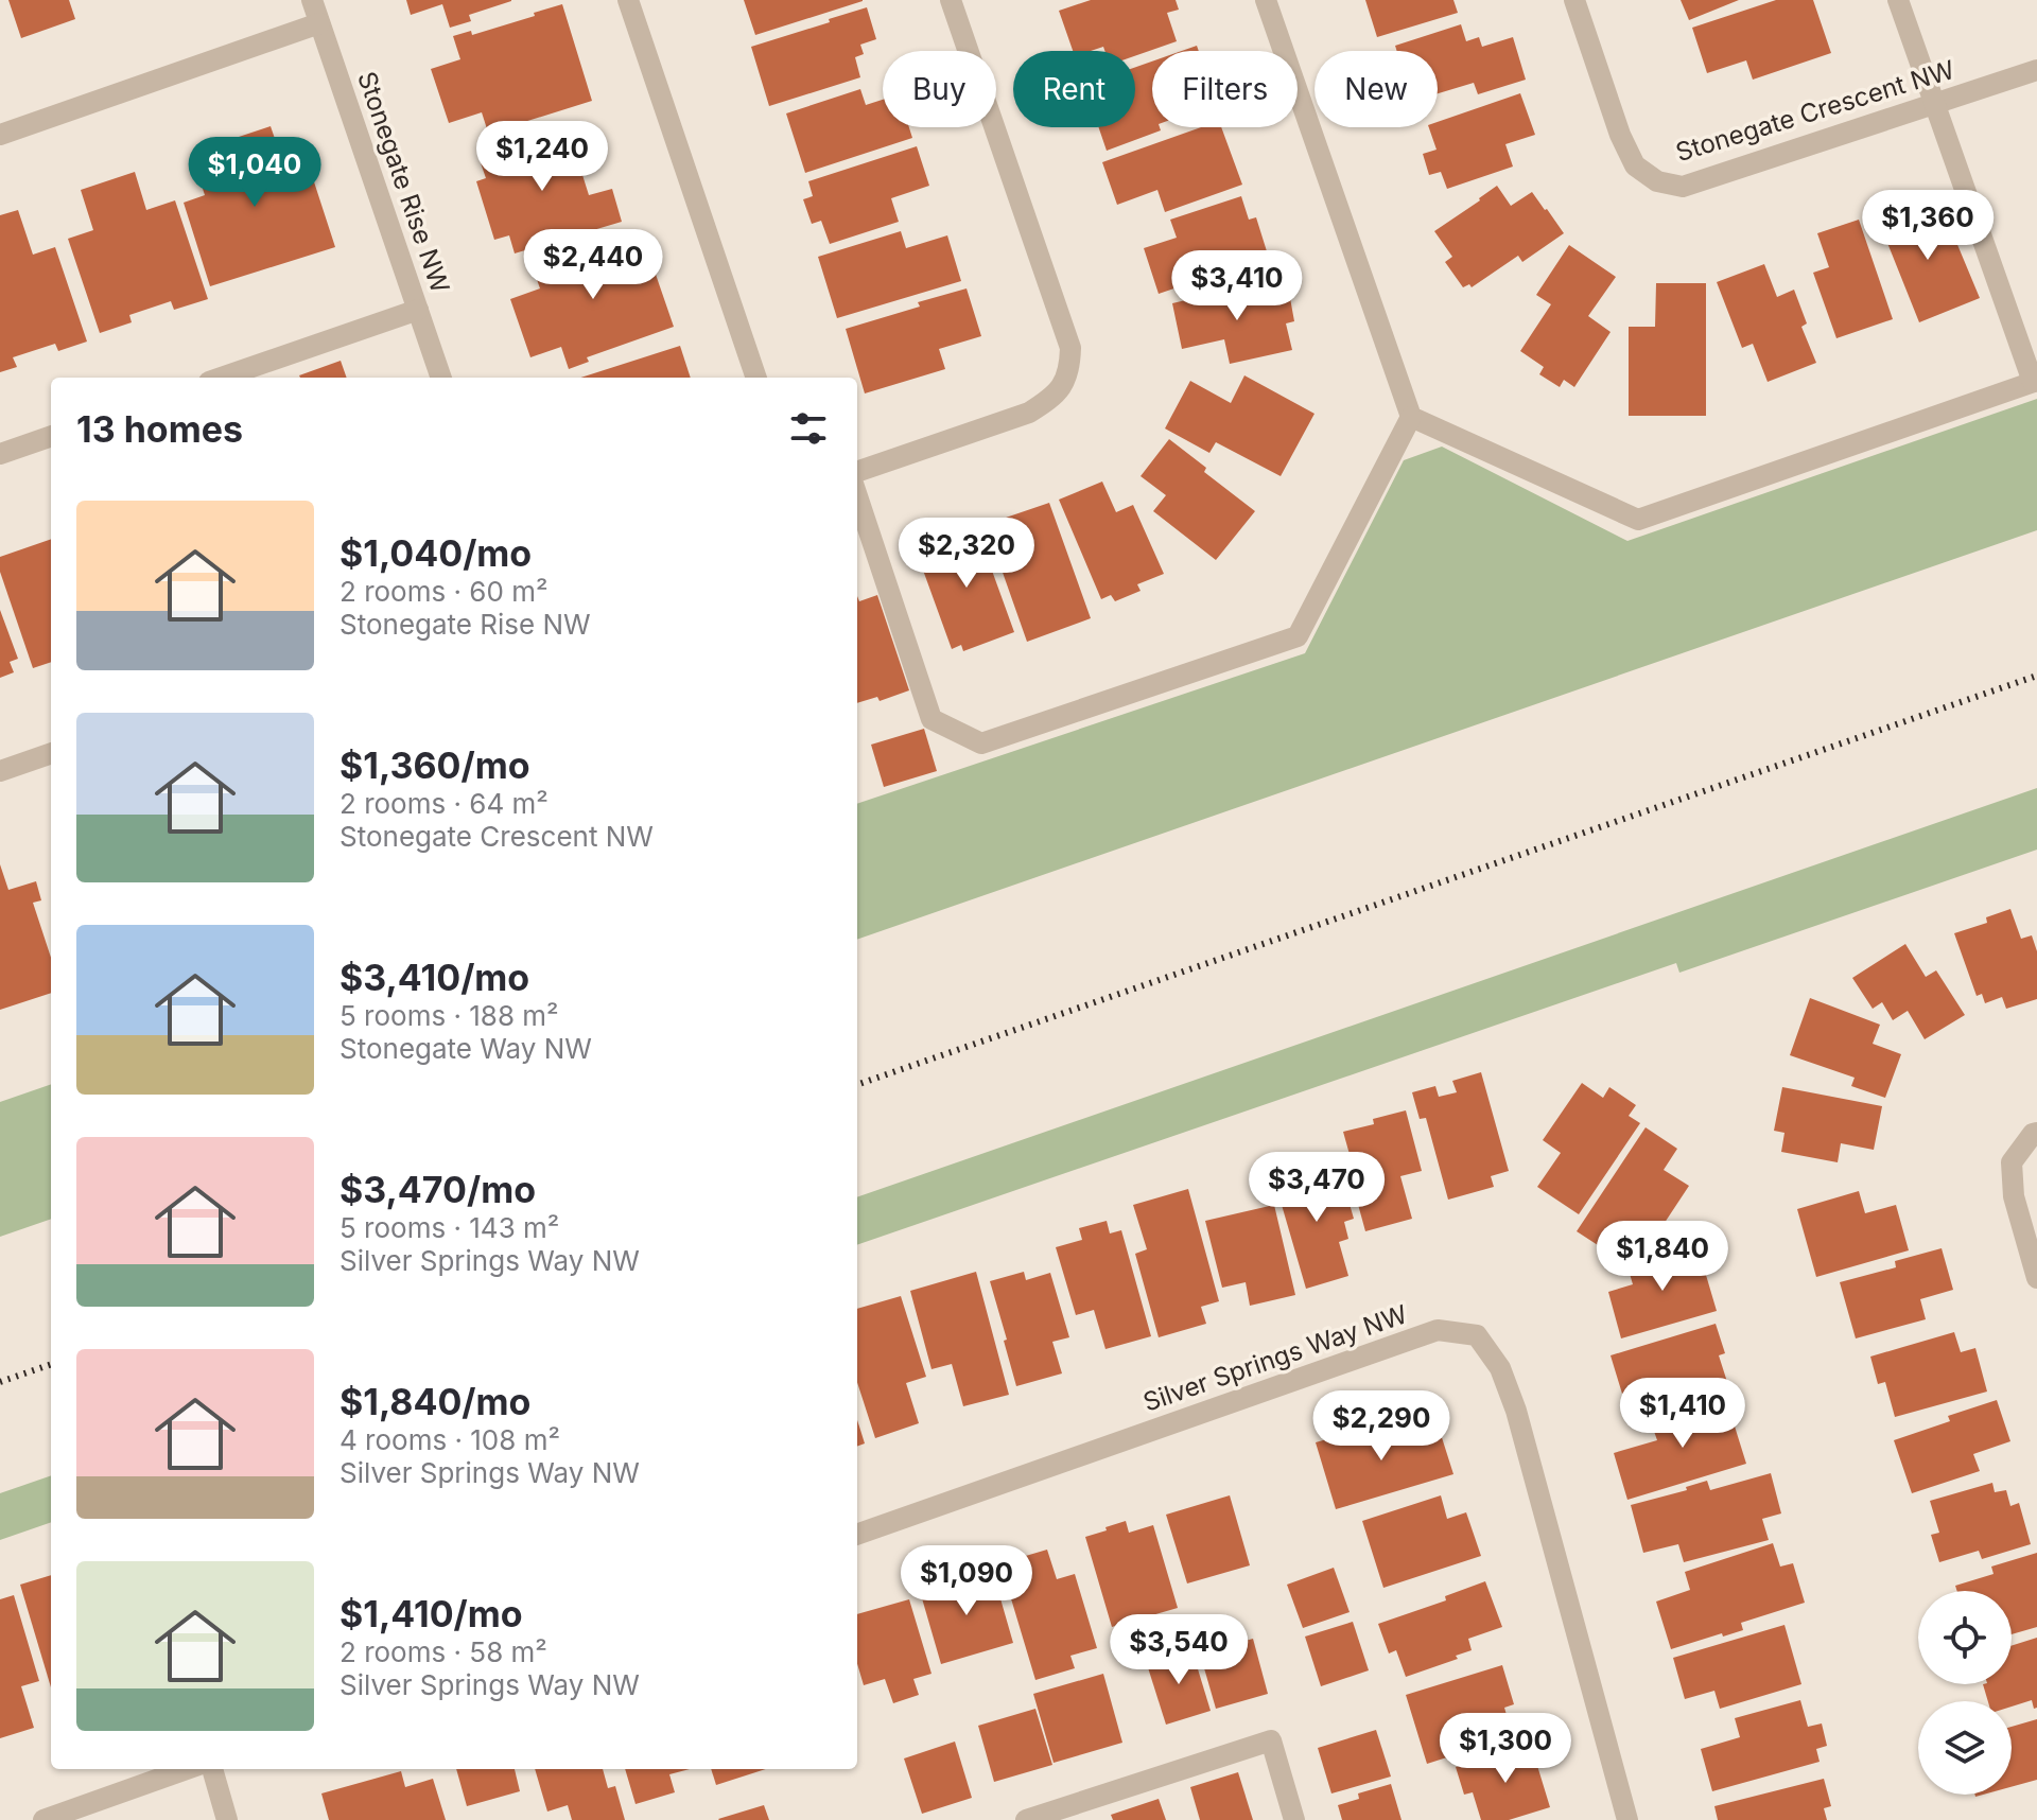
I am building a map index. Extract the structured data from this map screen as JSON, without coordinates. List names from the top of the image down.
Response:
{
  "streets": {
    "street": ["Stonegate Crescent NW", "Stonegate Rise NW", "Silver Springs Way NW"]
  },
  "page": {
    "chip": [
      "Buy",
      "Rent",
      "Filters",
      "New"
    ],
    "price": [
      "$1,240",
      "$1,040",
      "$1,360",
      "$2,440",
      "$3,410",
      "$2,320",
      "$3,470",
      "$1,840",
      "$1,410",
      "$2,290",
      "$1,090",
      "$3,540",
      "$1,300"
    ],
    "heading": "13 homes",
    "list": [
      {
        "name": "$1,040/mo",
        "note": "2 rooms · 60 m² · Stonegate Rise NW"
      },
      {
        "name": "$1,360/mo",
        "note": "2 rooms · 64 m² · Stonegate Crescent NW"
      },
      {
        "name": "$3,410/mo",
        "note": "5 rooms · 188 m² · Stonegate Way NW"
      },
      {
        "name": "$3,470/mo",
        "note": "5 rooms · 143 m² · Silver Springs Way NW"
      },
      {
        "name": "$1,840/mo",
        "note": "4 rooms · 108 m² · Silver Springs Way NW"
      },
      {
        "name": "$1,410/mo",
        "note": "2 rooms · 58 m² · Silver Springs Way NW"
      }
    ]
  }
}
